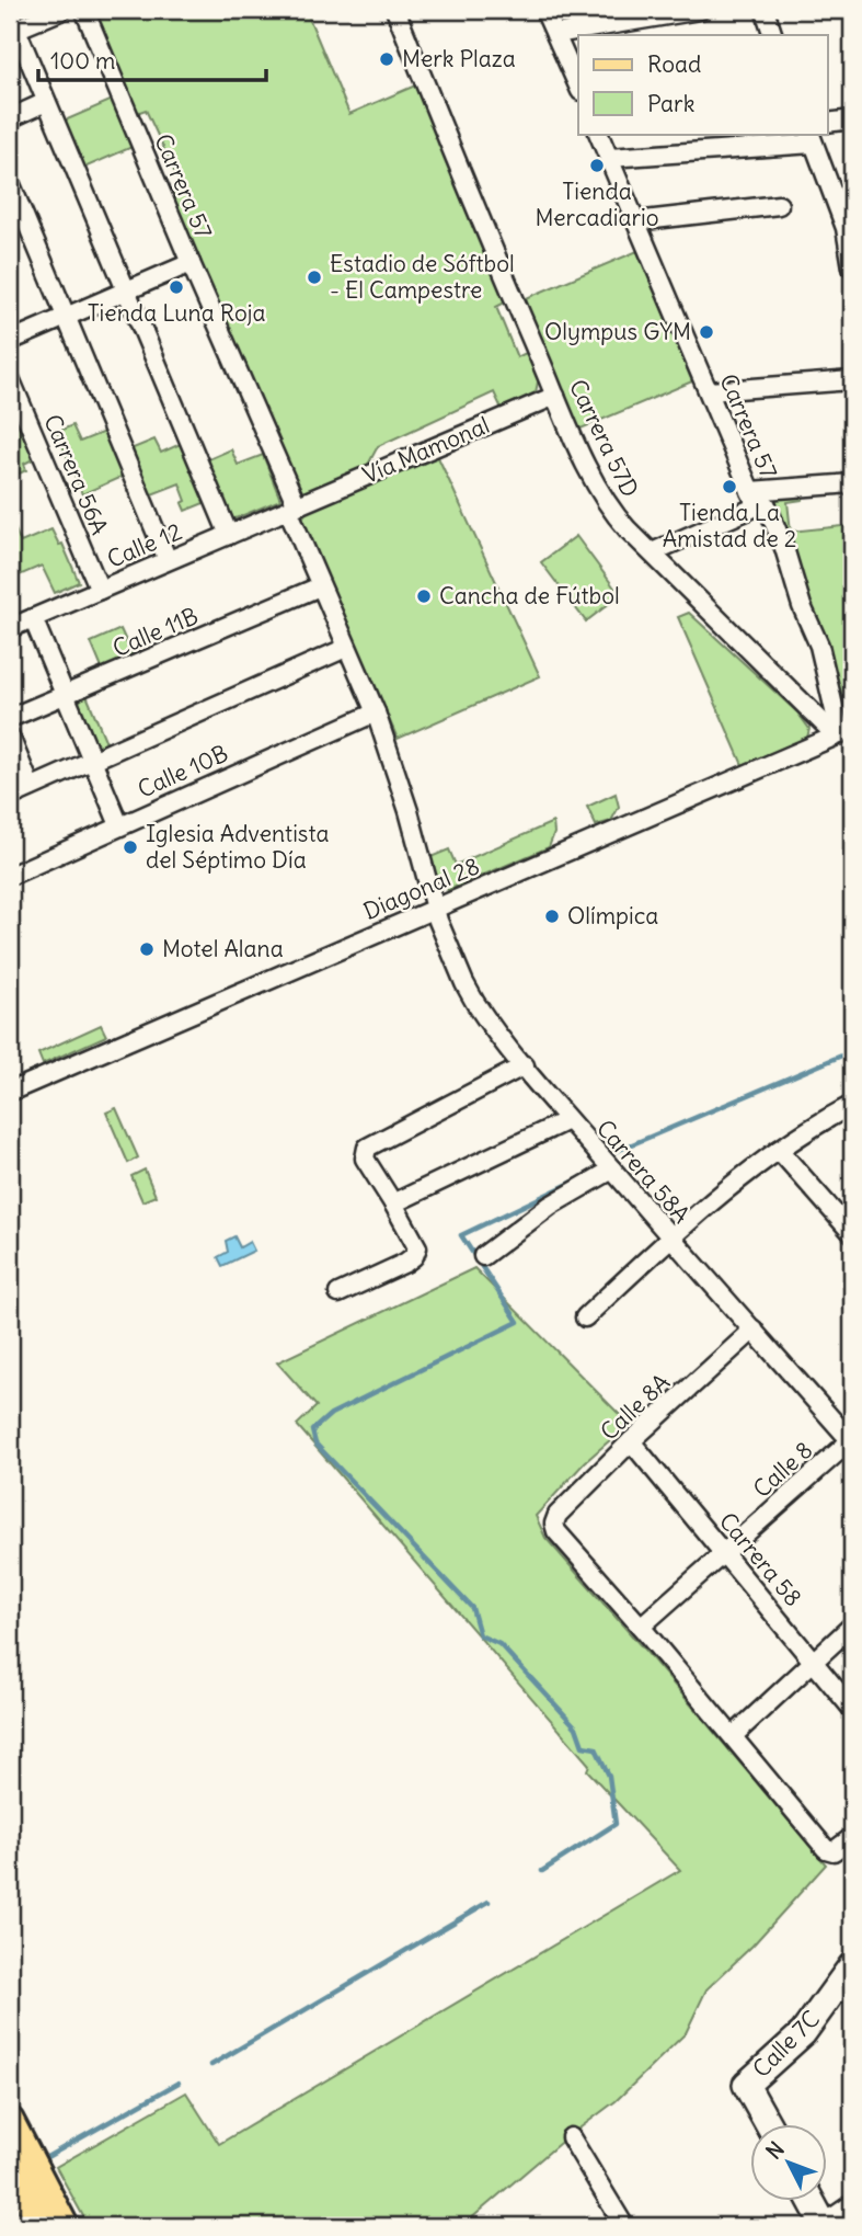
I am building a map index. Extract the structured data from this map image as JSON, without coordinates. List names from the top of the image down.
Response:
{
  "streets": {
    "street": [
      "Carrera 57",
      "Carrera 57D",
      "Vía Mamonal",
      "Carrera 56A",
      "Calle 12",
      "Calle 11B",
      "Calle 10B",
      "Diagonal 28",
      "Carrera 58A",
      "Calle 8A",
      "Calle 8",
      "Carrera 58",
      "Calle 7C"
    ]
  },
  "crossings": [
    ["Carrera 57", "Carrera 57D"],
    ["Carrera 57", "Vía Mamonal"],
    ["Carrera 57", "Calle 12"],
    ["Carrera 57", "Calle 11B"],
    ["Carrera 57", "Calle 10B"],
    ["Carrera 57", "Diagonal 28"],
    ["Carrera 57", "Carrera 58A"],
    ["Carrera 57D", "Vía Mamonal"],
    ["Carrera 57D", "Diagonal 28"],
    ["Vía Mamonal", "Calle 12"],
    ["Carrera 56A", "Calle 12"],
    ["Diagonal 28", "Carrera 58A"],
    ["Carrera 58A", "Calle 8A"],
    ["Carrera 58A", "Calle 8"],
    ["Calle 8A", "Calle 8"],
    ["Calle 8A", "Carrera 58"],
    ["Calle 8", "Carrera 58"]
  ],
  "places": [
    "Merk Plaza",
    "Tienda Mercadiario",
    "Estadio de Sóftbol - El Campestre",
    "Tienda Luna Roja",
    "Olympus GYM",
    "Tienda La Amistad de 2",
    "Cancha de Fútbol",
    "Iglesia Adventista del Séptimo Día",
    "Olímpica",
    "Motel Alana"
  ],
  "legend": ["Road", "Park"],
  "scale_bar": "100 m",
  "north": "top left"
}
